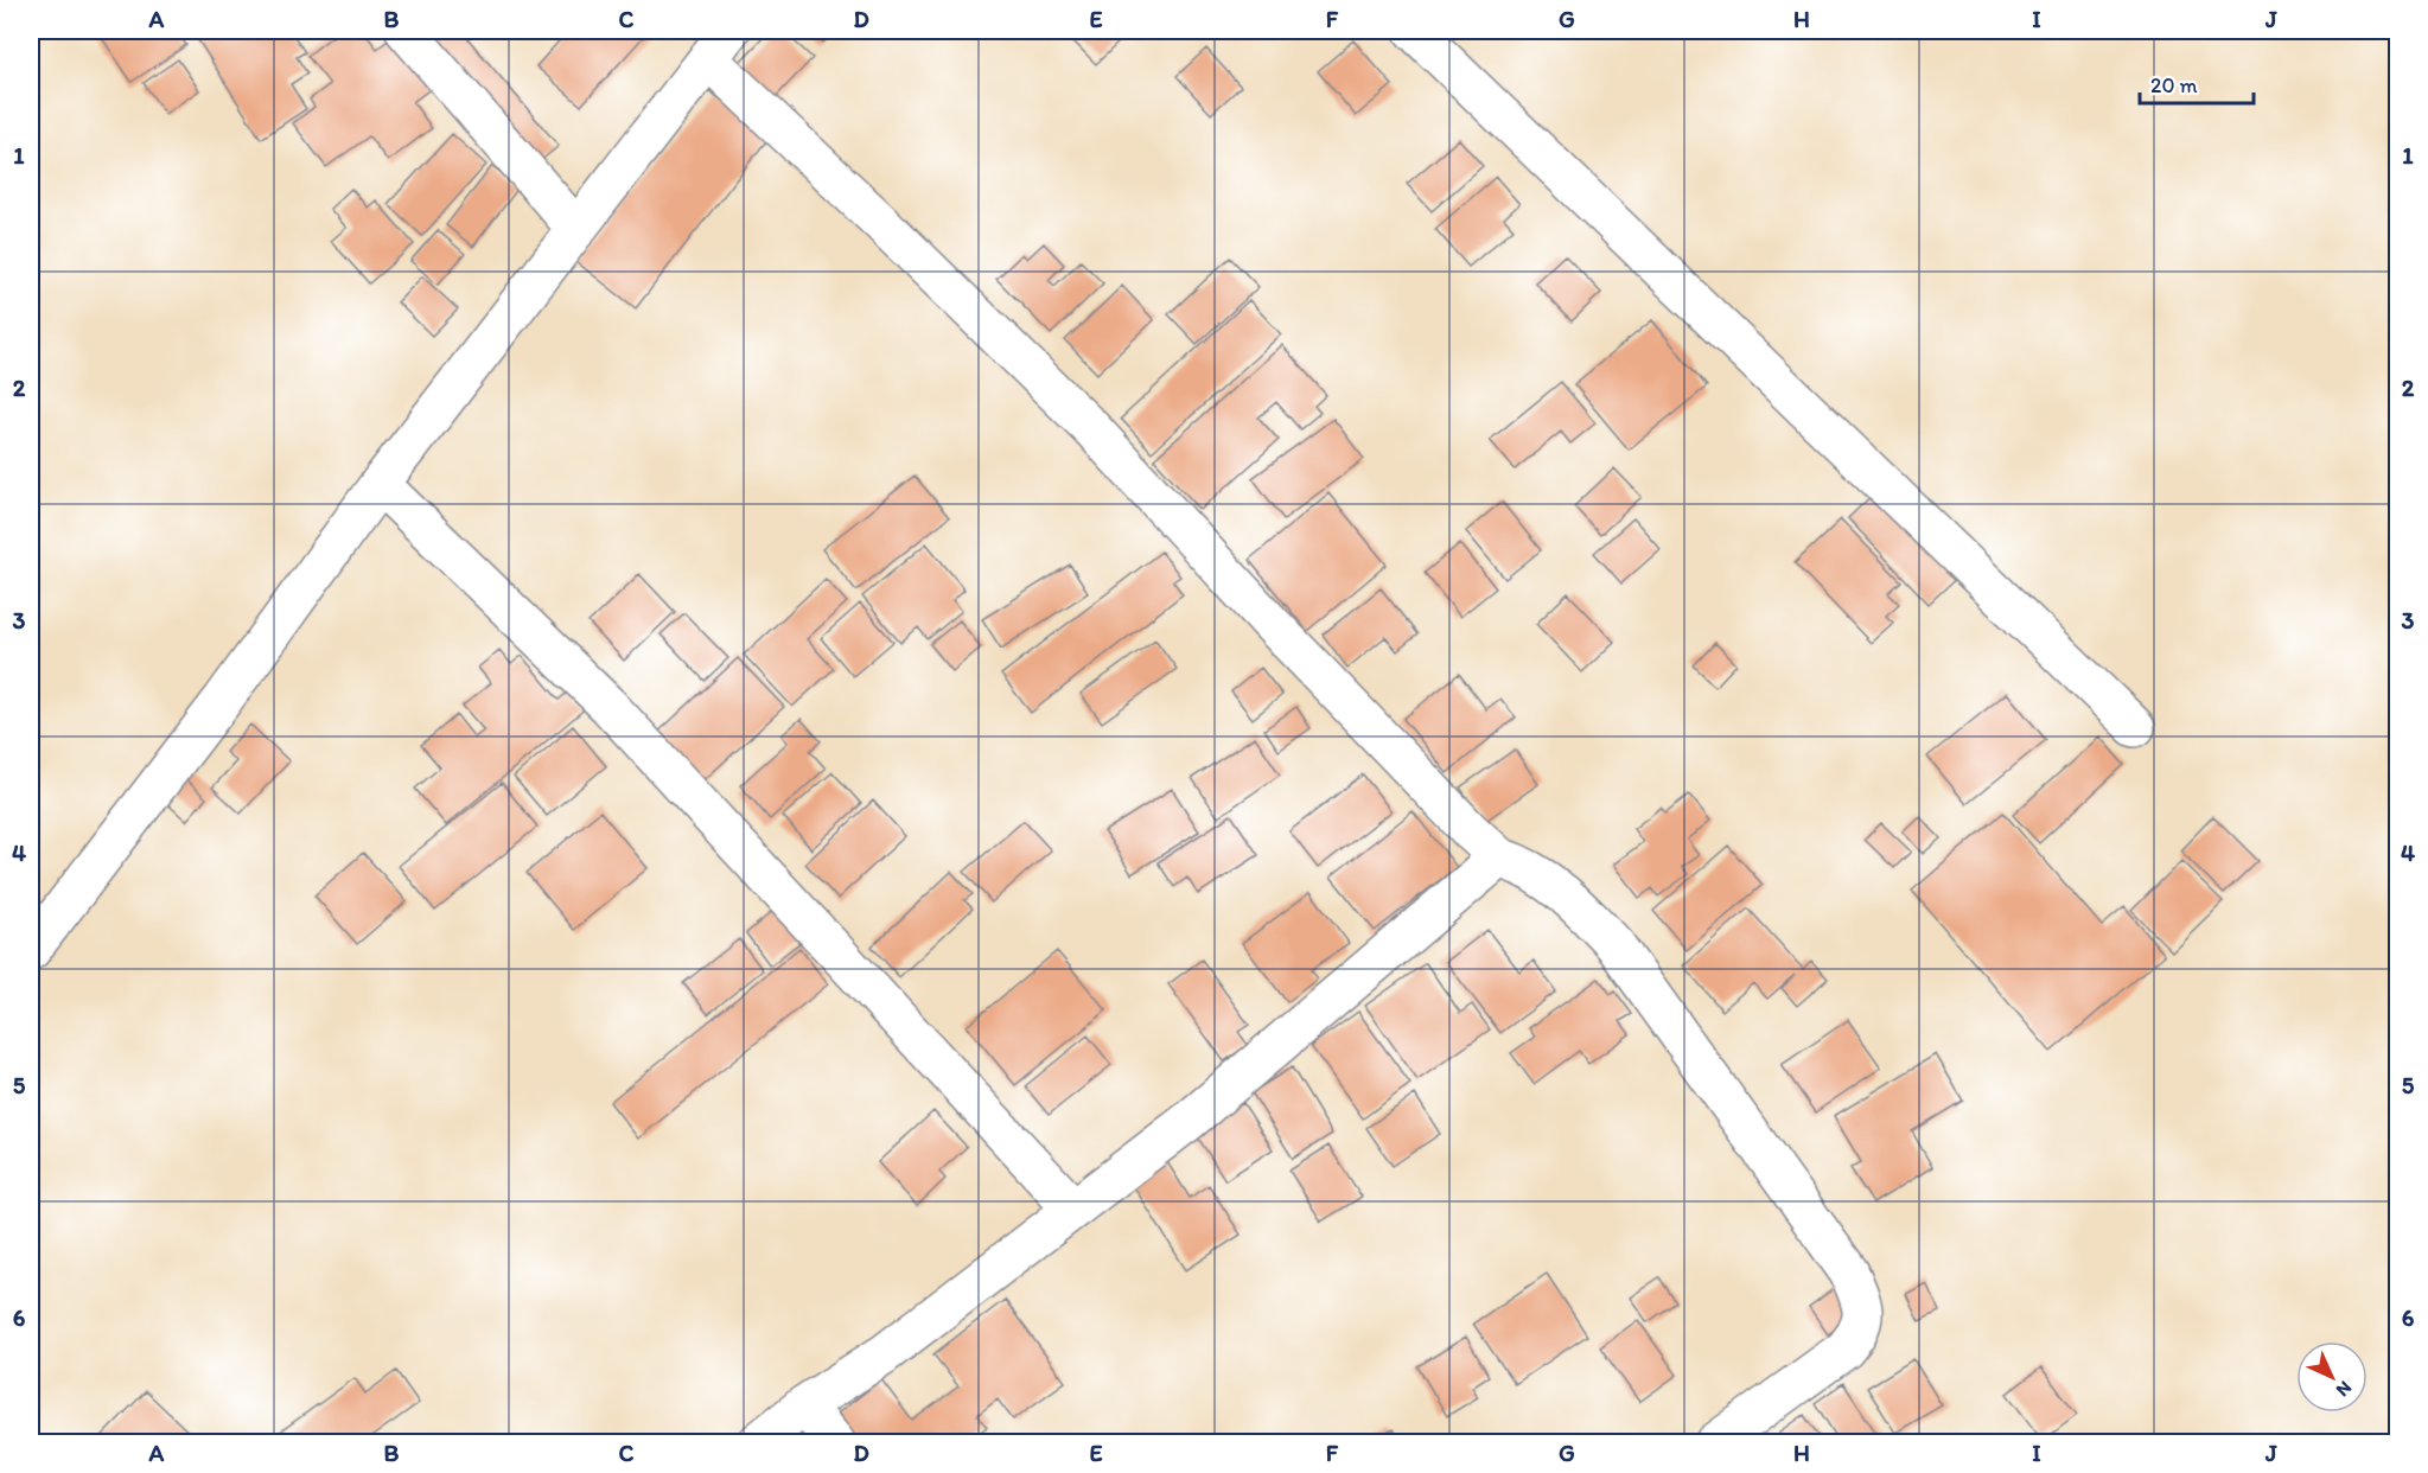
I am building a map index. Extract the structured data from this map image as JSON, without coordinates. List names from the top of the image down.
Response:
{
  "scale_bar": "20 m",
  "north": "bottom right",
  "grid": {
    "columns": [
      "A",
      "B",
      "C",
      "D",
      "E",
      "F",
      "G",
      "H",
      "I",
      "J"
    ],
    "rows": [
      "1",
      "2",
      "3",
      "4",
      "5",
      "6"
    ]
  }
}
